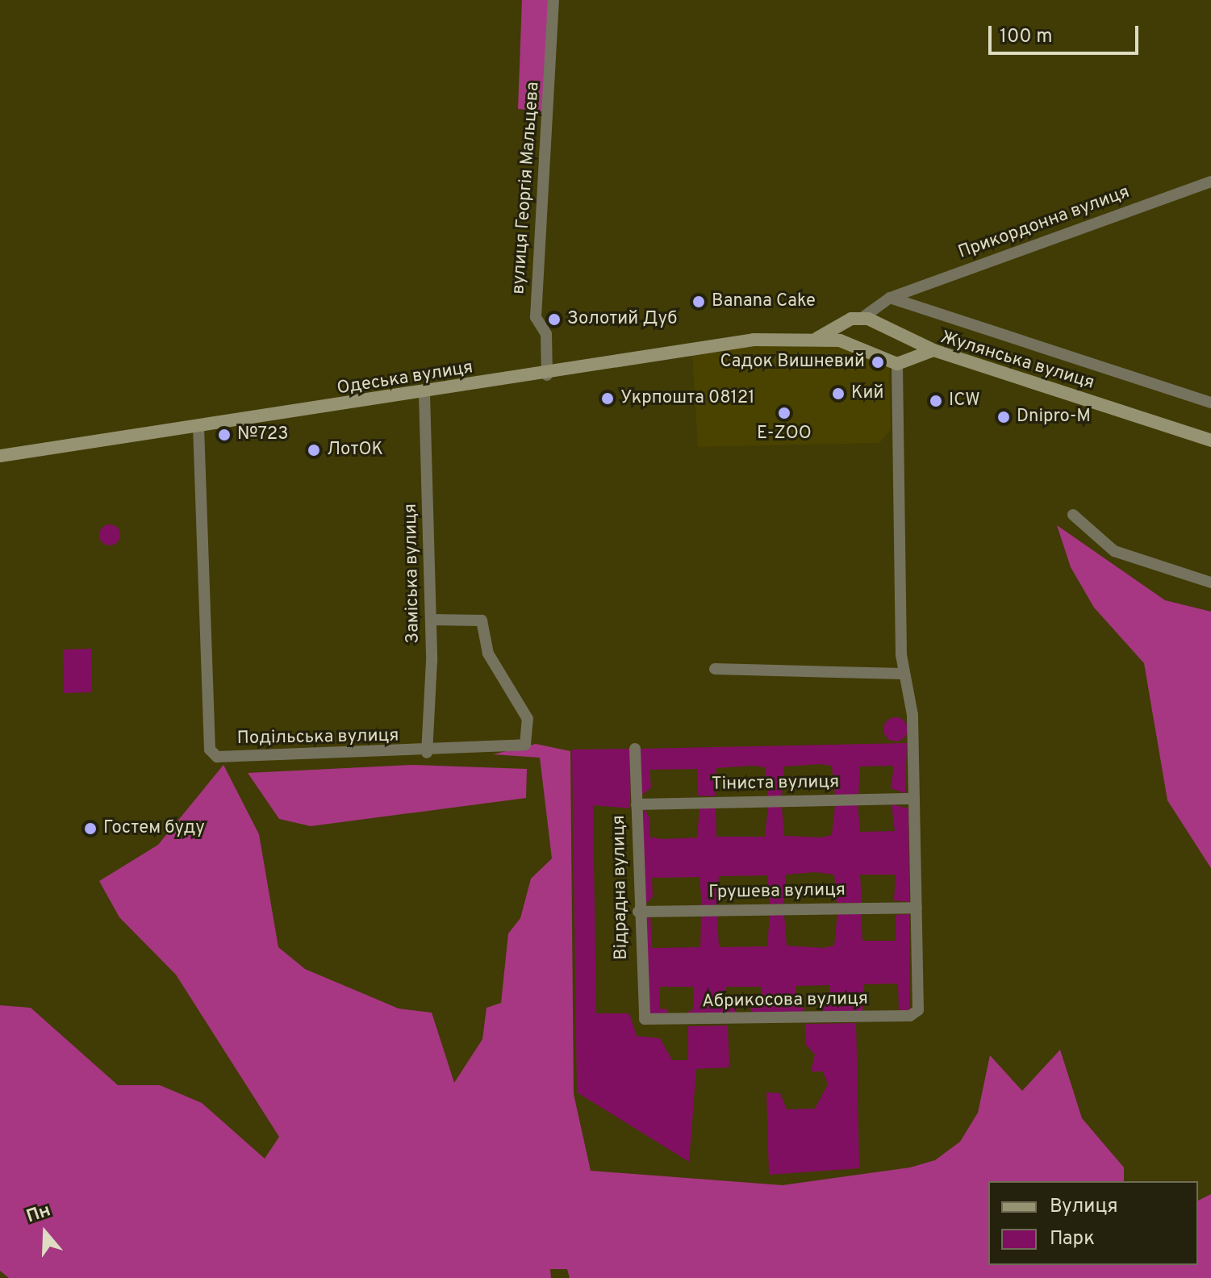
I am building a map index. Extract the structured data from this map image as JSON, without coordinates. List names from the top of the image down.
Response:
{
  "streets": {
    "street": [
      "вулиця Георгія Мальцева",
      "Прикордонна вулиця",
      "Жулянська вулиця",
      "Одеська вулиця",
      "Заміська вулиця",
      "Подільська вулиця",
      "Тіниста вулиця",
      "Відрадна вулиця",
      "Грушева вулиця",
      "Абрикосова вулиця"
    ]
  },
  "crossings": [
    ["вулиця Георгія Мальцева", "Одеська вулиця"],
    ["Одеська вулиця", "Заміська вулиця"],
    ["Одеська вулиця", "Подільська вулиця"],
    ["Заміська вулиця", "Подільська вулиця"],
    ["Тіниста вулиця", "Відрадна вулиця"],
    ["Відрадна вулиця", "Грушева вулиця"],
    ["Відрадна вулиця", "Абрикосова вулиця"],
    ["Грушева вулиця", "Абрикосова вулиця"]
  ],
  "places": [
    "Banana Cake",
    "Золотий Дуб",
    "Садок Вишневий",
    "Кий",
    "Укрпошта 08121",
    "ICW",
    "E-ZOO",
    "Dnipro-M",
    "№723",
    "ЛотОК",
    "Гостем буду"
  ],
  "legend": ["Вулиця", "Парк"],
  "scale_bar": "100 m",
  "north": "top"
}
